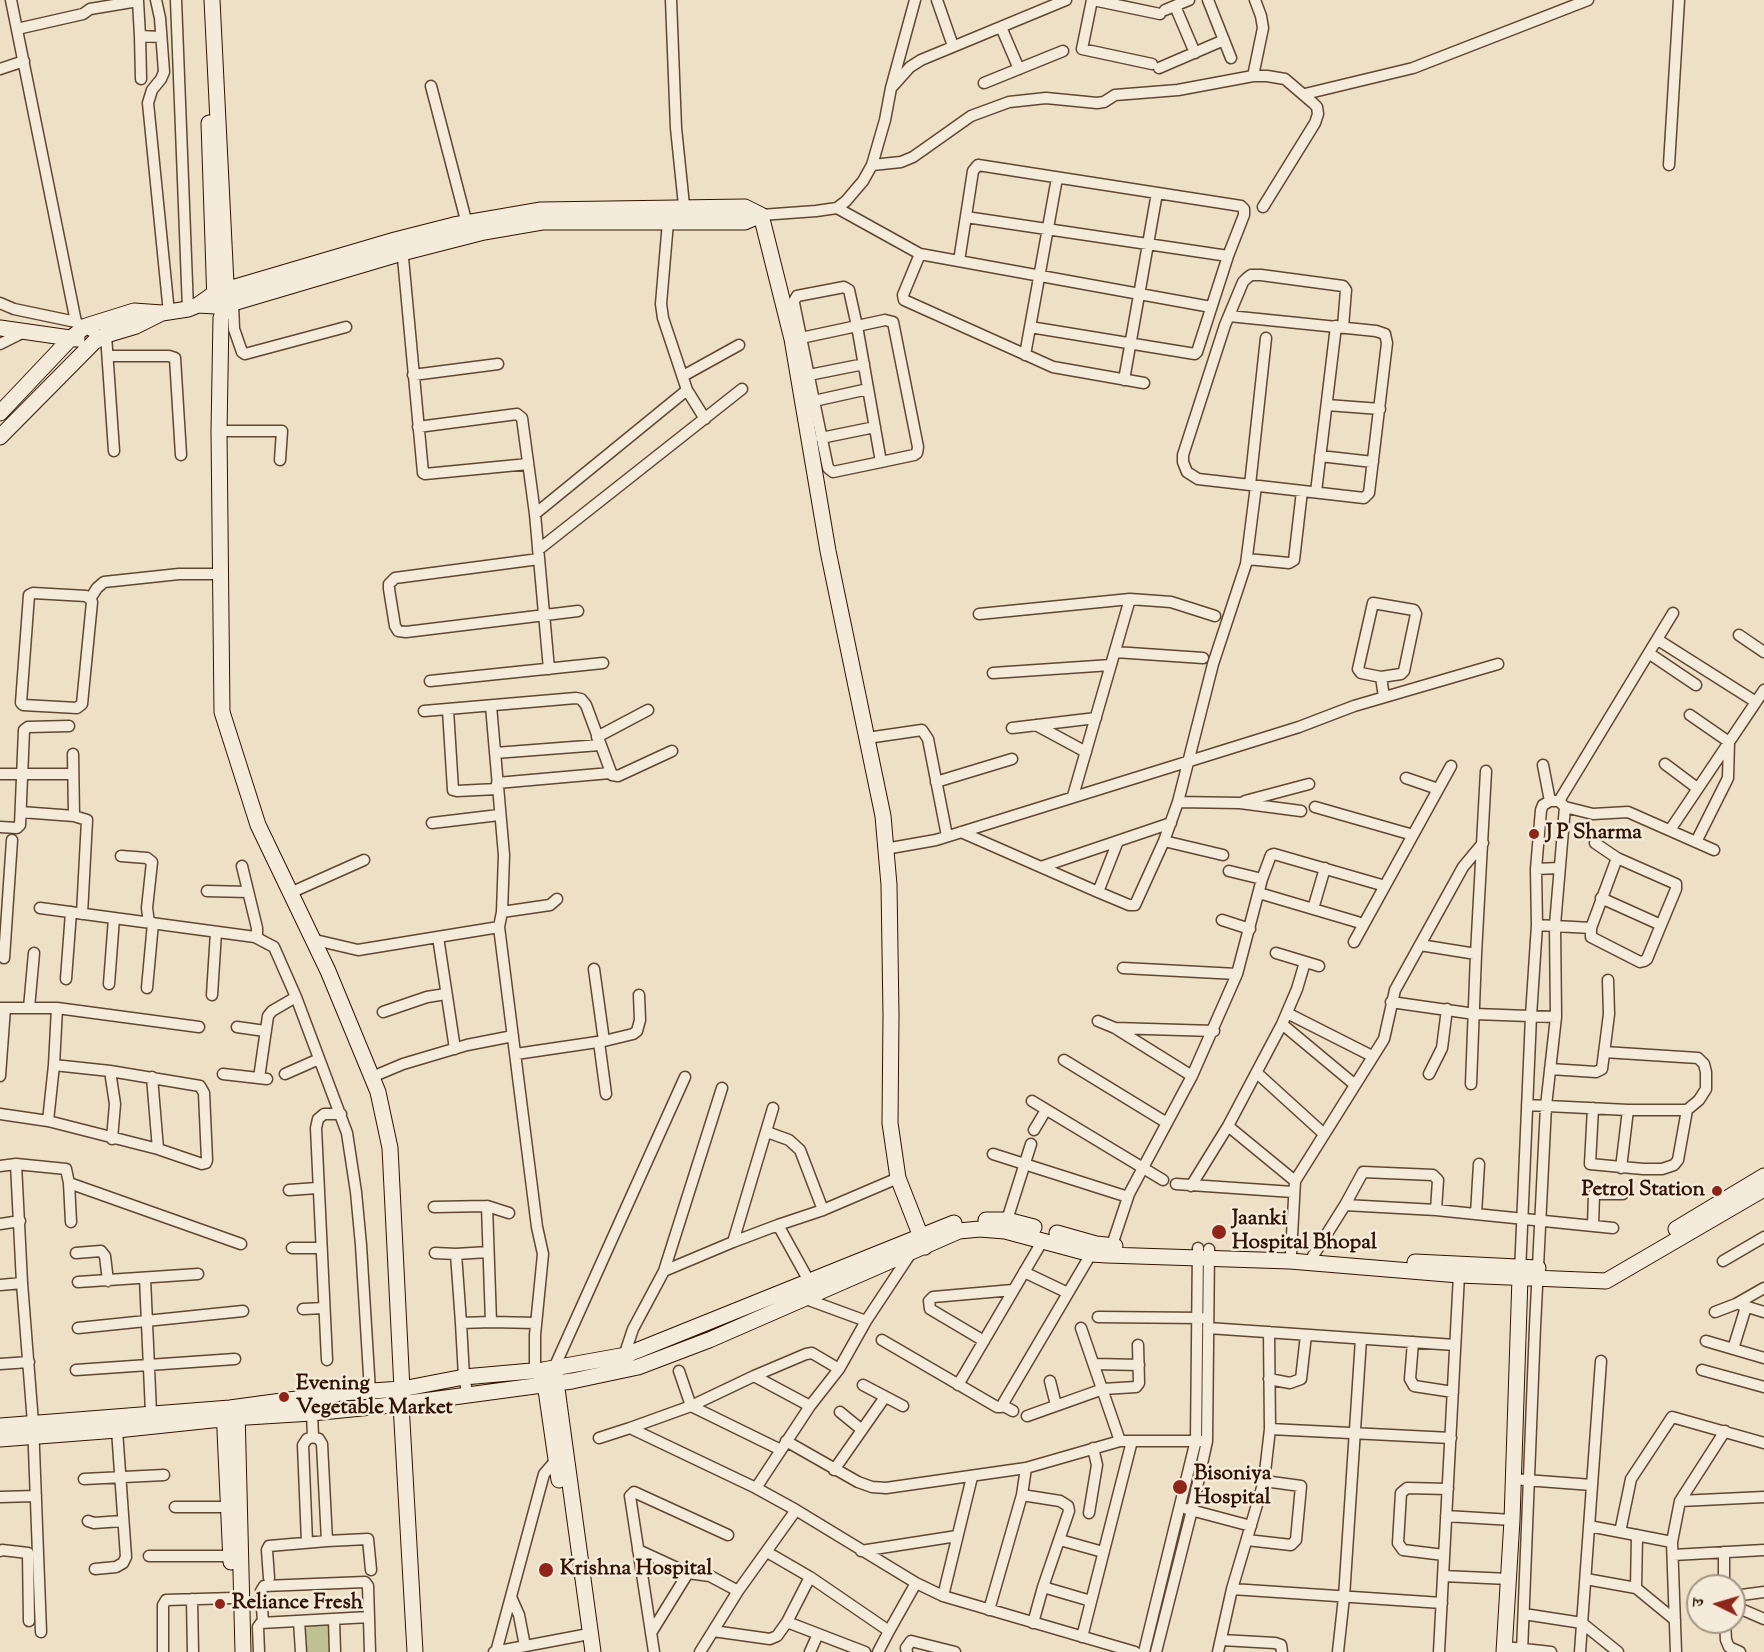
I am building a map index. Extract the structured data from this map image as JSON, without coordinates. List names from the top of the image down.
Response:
{
  "places": [
    "J P Sharma",
    "Petrol Station",
    "Jaanki Hospital Bhopal",
    "Evening Vegetable Market",
    "Bisoniya Hospital",
    "Krishna Hospital",
    "Reliance Fresh"
  ],
  "north": "left"
}
